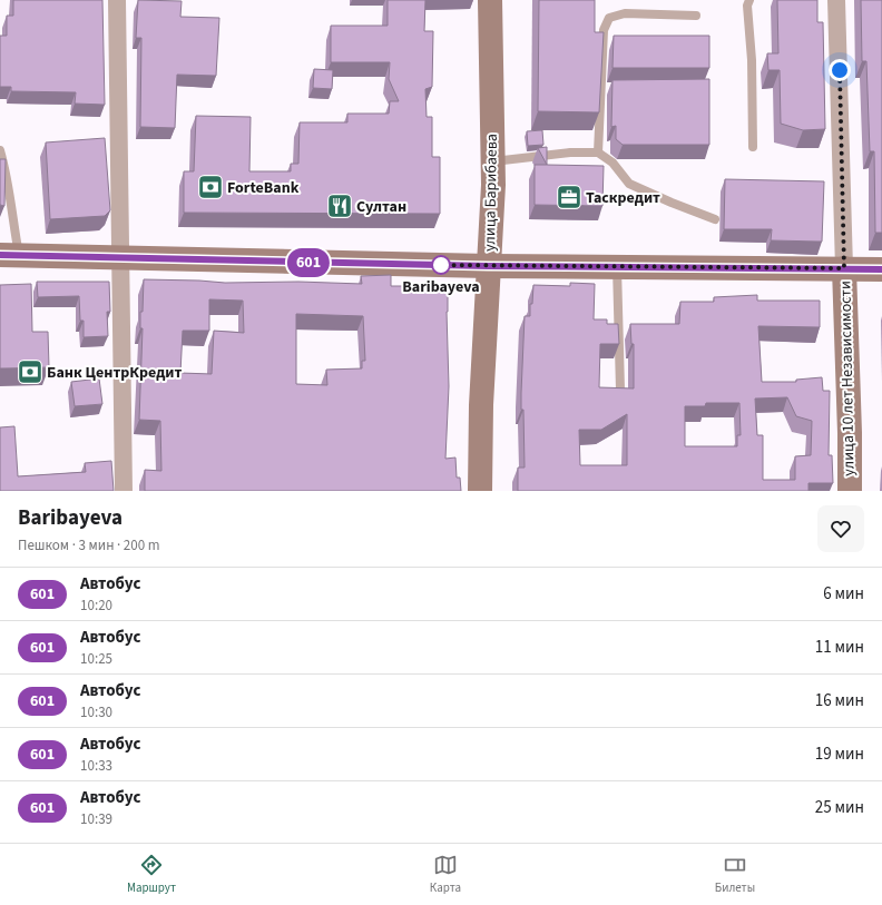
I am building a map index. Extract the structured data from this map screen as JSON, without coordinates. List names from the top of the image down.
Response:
{
  "streets": {
    "main road": ["улица Барибаева", "улица 10 лет Независимости"]
  },
  "places": {
    "bank": ["ForteBank", "Банк ЦентрКредит"],
    "office": ["Таскредит"],
    "restaurant": ["Султан"],
    "other": ["Baribayeva"]
  },
  "lines": ["bus line 601"],
  "page": {
    "on_map": "601",
    "heading": ["Baribayeva", "Пешком · 3 мин · 200 m"],
    "list": [
      {
        "mark": "601",
        "name": "Автобус",
        "note": "10:20",
        "value": "6 мин"
      },
      {
        "mark": "601",
        "name": "Автобус",
        "note": "10:25",
        "value": "11 мин"
      },
      {
        "mark": "601",
        "name": "Автобус",
        "note": "10:30",
        "value": "16 мин"
      },
      {
        "mark": "601",
        "name": "Автобус",
        "note": "10:33",
        "value": "19 мин"
      },
      {
        "mark": "601",
        "name": "Автобус",
        "note": "10:39",
        "value": "25 мин"
      }
    ],
    "tabs": ["Маршрут", "Карта", "Билеты"]
  }
}
